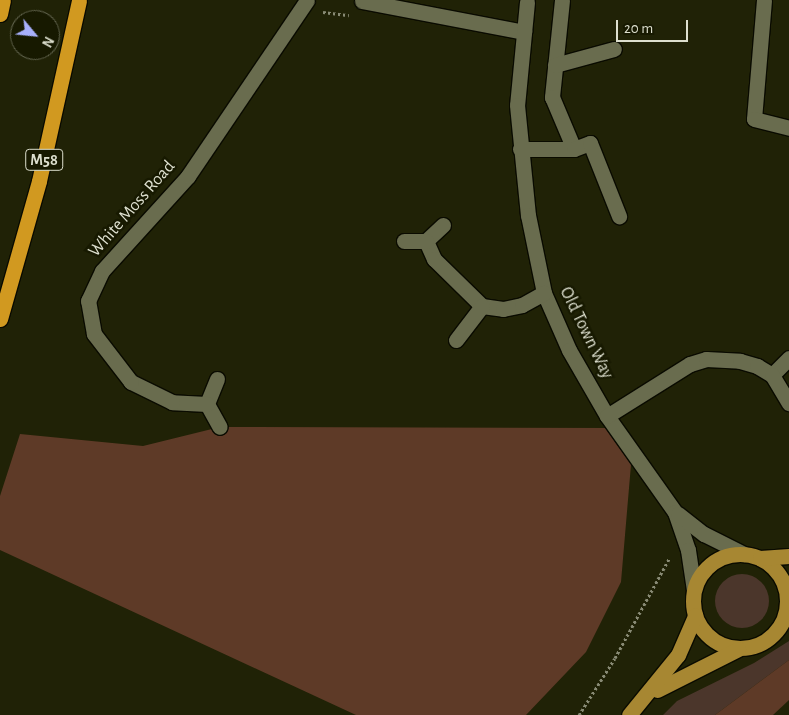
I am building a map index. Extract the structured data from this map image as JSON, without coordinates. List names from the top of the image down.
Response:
{
  "streets": {
    "highway": ["M58"],
    "street": ["White Moss Road", "Old Town Way"]
  },
  "scale_bar": "20 m",
  "north": "bottom right"
}
